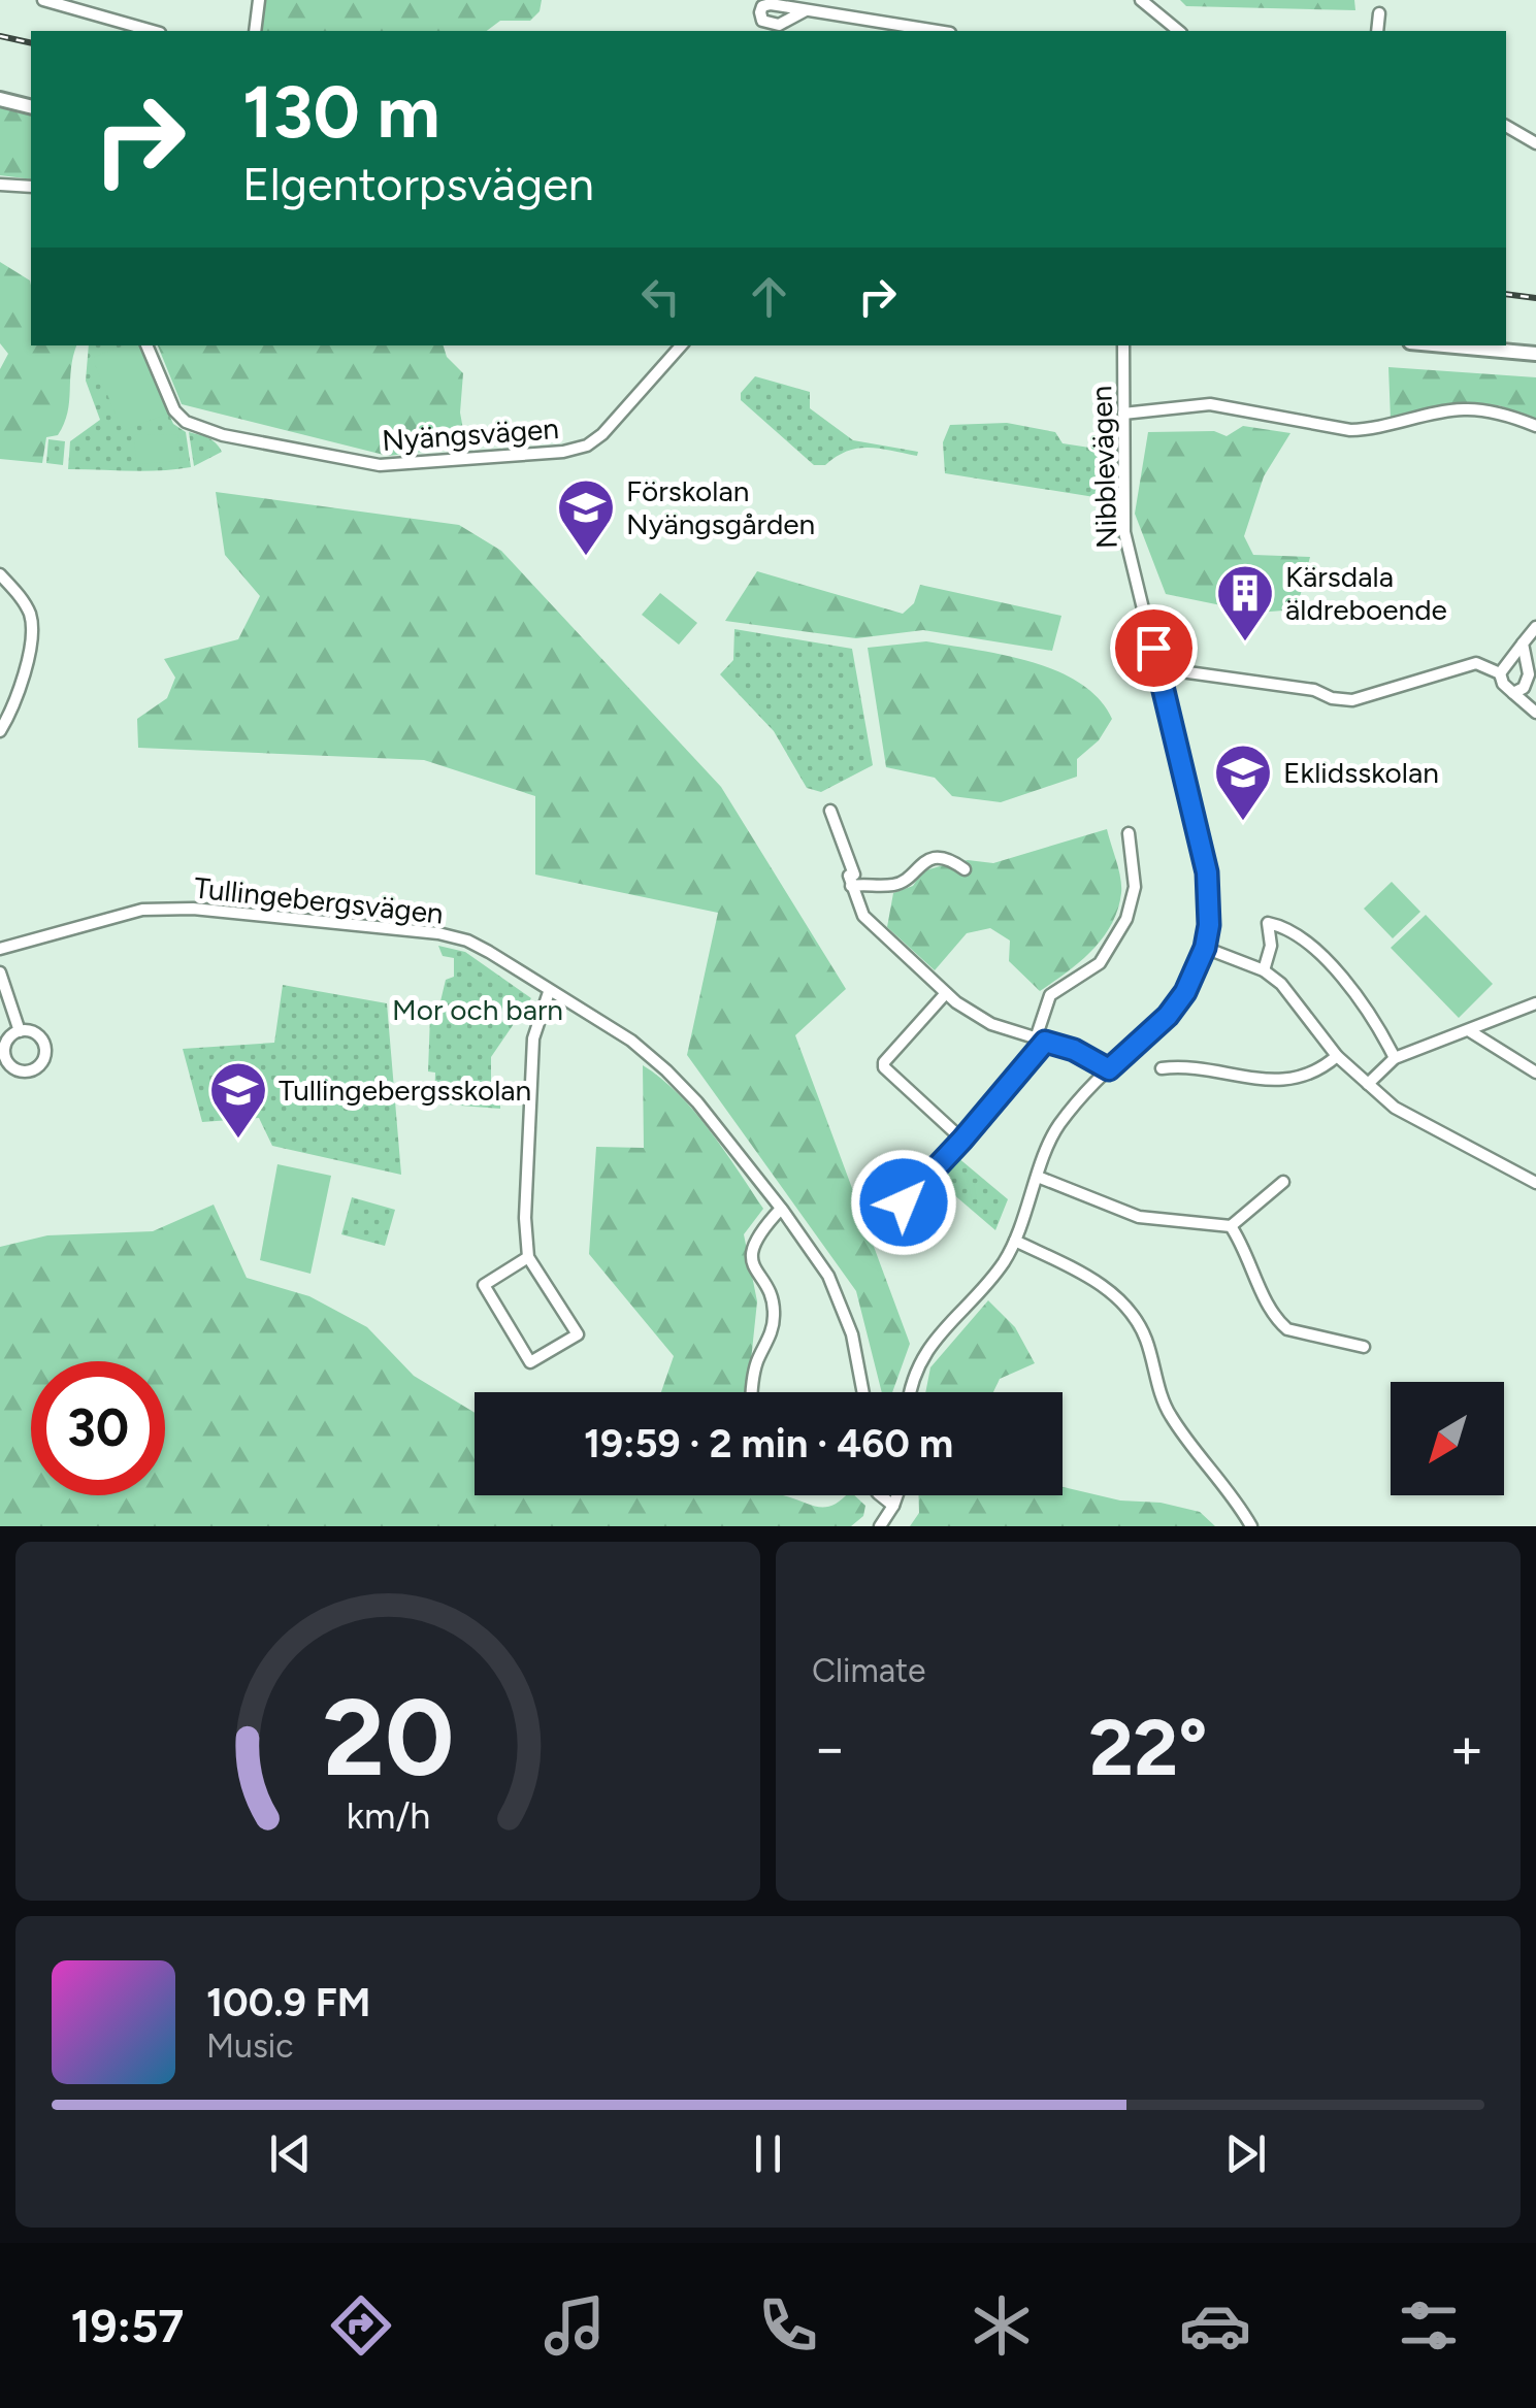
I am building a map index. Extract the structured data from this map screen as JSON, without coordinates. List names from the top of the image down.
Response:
{
  "streets": {
    "street": ["Nyängsvägen", "Nibblevägen", "Tullingebergsvägen"]
  },
  "parks": ["Mor och barn"],
  "places": {
    "school or university": ["Förskolan Nyängsgården", "Eklidsskolan", "Tullingebergsskolan"],
    "building": ["Kärsdala äldreboende"]
  },
  "north": "bottom left",
  "page": {
    "turn": ["130 m", "Elgentorpsvägen"],
    "limit": "30",
    "trip": "19:59 · 2 min · 460 m",
    "tile": "Climate",
    "heat": ["−", "22°", "+"],
    "song": ["100.9 FM", "Music"],
    "tabs": "19:57",
    "gauge": ["20", "km/h"]
  }
}
